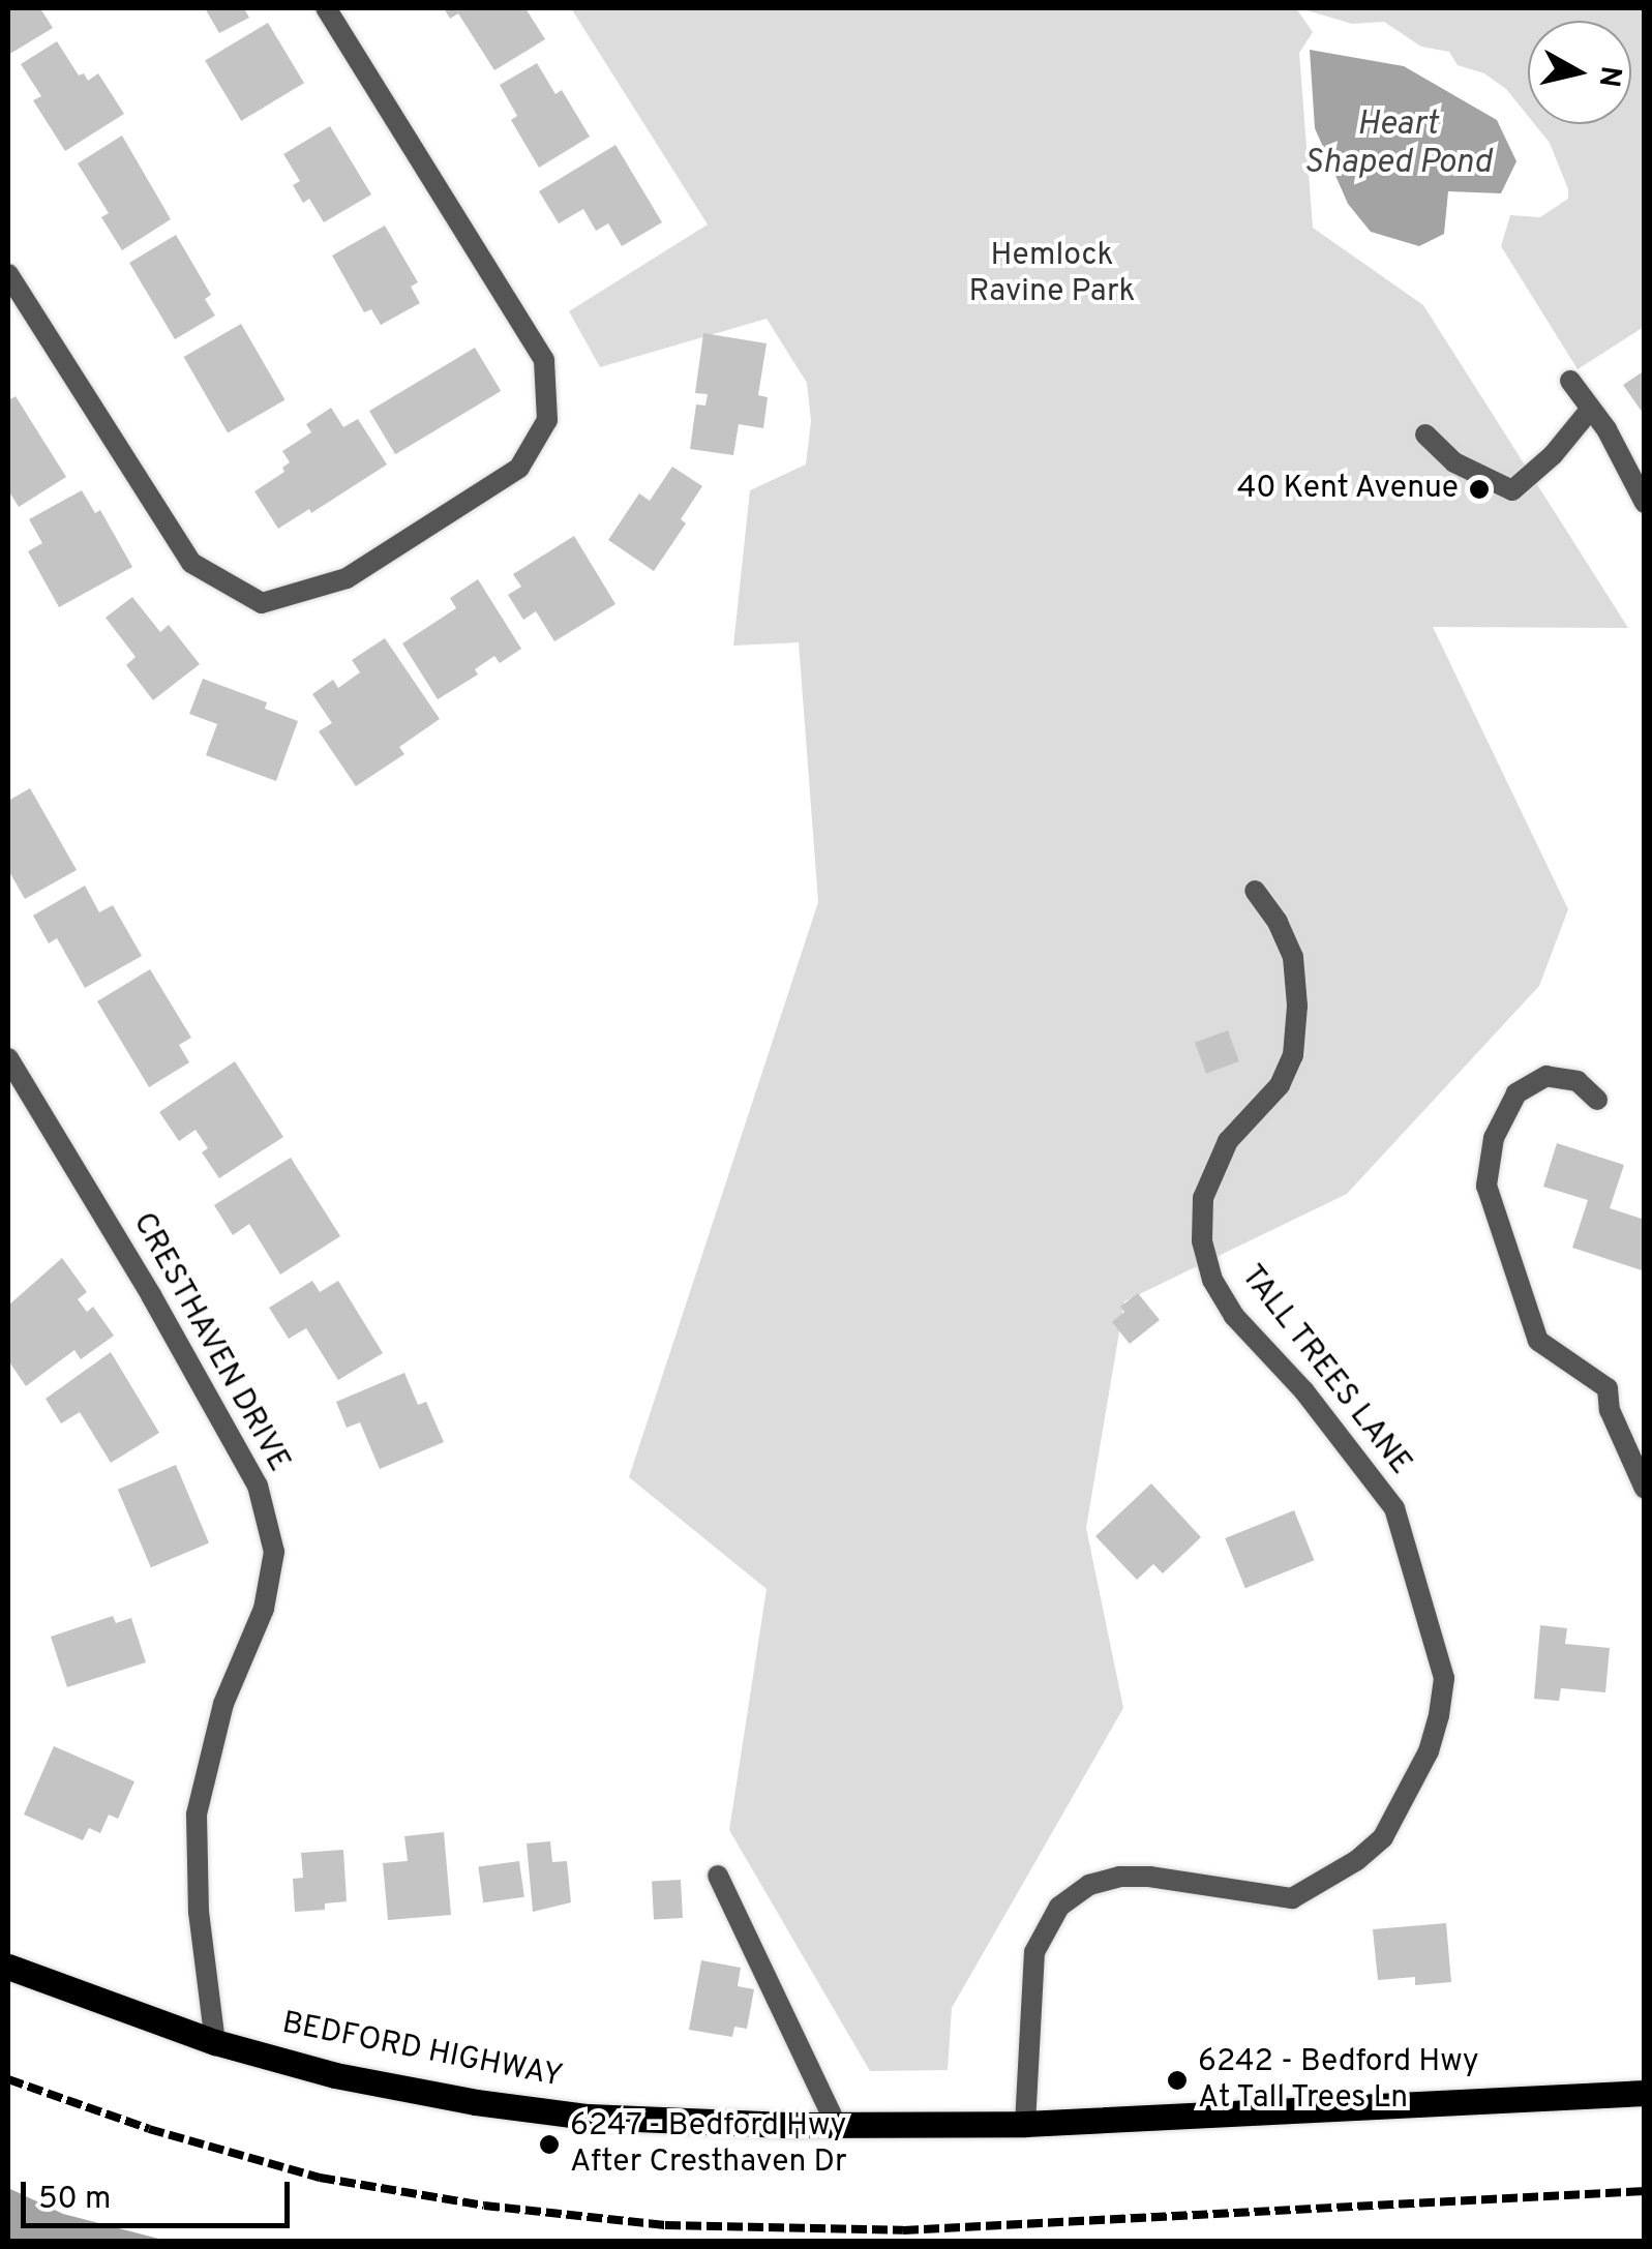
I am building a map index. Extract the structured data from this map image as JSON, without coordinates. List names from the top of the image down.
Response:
{
  "streets": {
    "main road": ["BEDFORD HIGHWAY"],
    "street": ["CRESTHAVEN DRIVE", "TALL TREES LANE"]
  },
  "crossings": [
    ["CRESTHAVEN DRIVE", "BEDFORD HIGHWAY"],
    ["TALL TREES LANE", "BEDFORD HIGHWAY"]
  ],
  "water": ["Heart Shaped Pond"],
  "parks": ["Hemlock Ravine Park"],
  "places": ["40 Kent Avenue", "6242 - Bedford Hwy At Tall Trees Ln", "6247 - Bedford Hwy After Cresthaven Dr"],
  "scale_bar": "50 m",
  "north": "right"
}
